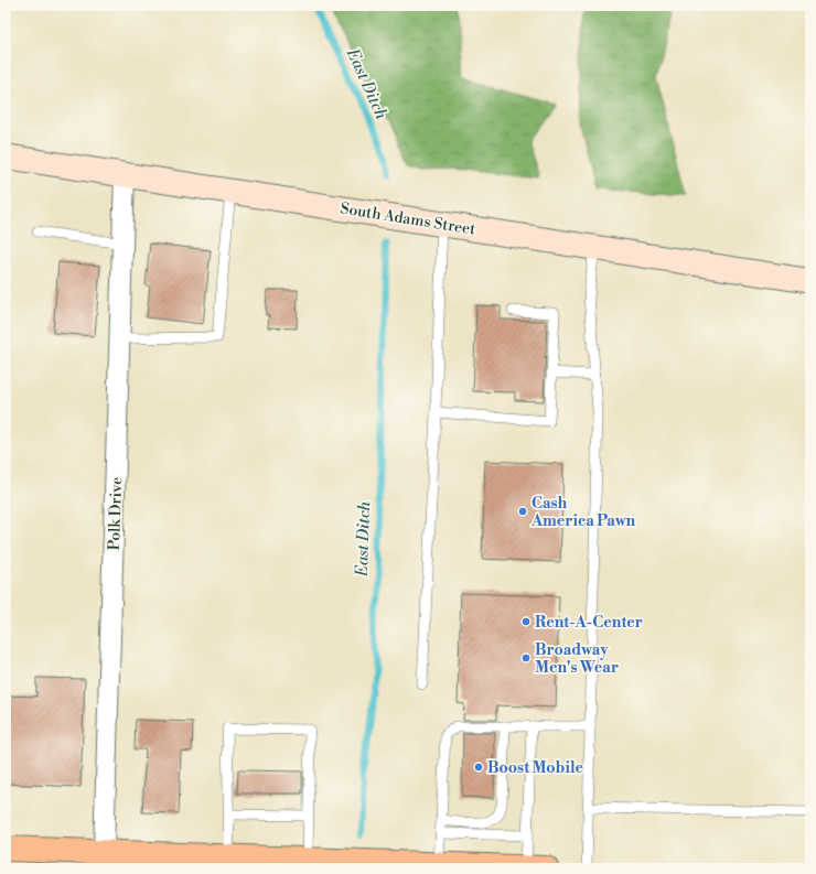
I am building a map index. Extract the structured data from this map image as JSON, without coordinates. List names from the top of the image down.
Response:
{
  "streets": {
    "main road": ["South Adams Street"],
    "street": ["Polk Drive"]
  },
  "crossings": [
    ["South Adams Street", "Polk Drive"]
  ],
  "water": ["East Ditch"],
  "places": [
    "Cash America Pawn",
    "Rent-A-Center",
    "Broadway Men's Wear",
    "Boost Mobile"
  ]
}
